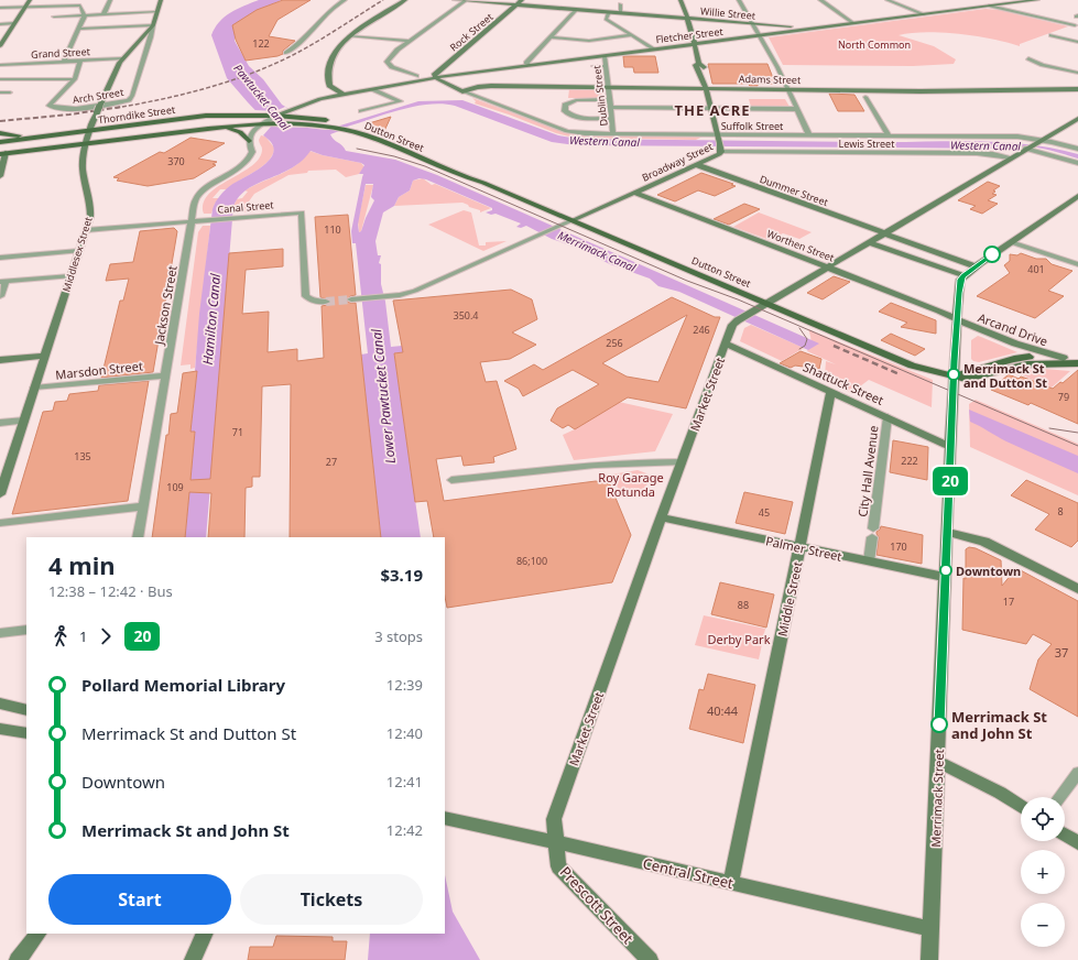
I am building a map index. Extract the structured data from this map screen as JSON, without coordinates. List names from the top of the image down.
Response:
{
  "streets": {
    "main road": [
      "Willie Street",
      "Rock Street",
      "Fletcher Street",
      "Adams Street",
      "Thorndike Street",
      "Suffolk Street",
      "Dutton Street",
      "Broadway Street",
      "Dummer Street",
      "Worthen Street",
      "Middlesex Street",
      "Arcand Drive",
      "Shattuck Street",
      "Market Street",
      "Palmer Street",
      "Middle Street",
      "Merrimack Street",
      "Central Street",
      "Prescott Street"
    ],
    "street": [
      "Grand Street",
      "Arch Street",
      "Dublin Street",
      "Lewis Street",
      "Canal Street",
      "Jackson Street",
      "Marsdon Street",
      "City Hall Avenue"
    ]
  },
  "crossings": [
    ["Willie Street", "Rock Street"],
    ["Willie Street", "Fletcher Street"],
    ["Willie Street", "Broadway Street"],
    ["Rock Street", "Fletcher Street"],
    ["Rock Street", "Suffolk Street"],
    ["Fletcher Street", "Dublin Street"],
    ["Fletcher Street", "Thorndike Street"],
    ["Fletcher Street", "Suffolk Street"],
    ["Fletcher Street", "Dutton Street"],
    ["Fletcher Street", "Broadway Street"],
    ["Grand Street", "Arch Street"],
    ["Grand Street", "Middlesex Street"],
    ["Adams Street", "Dublin Street"],
    ["Adams Street", "Suffolk Street"],
    ["Adams Street", "Broadway Street"],
    ["Arch Street", "Middlesex Street"],
    ["Dublin Street", "Suffolk Street"],
    ["Thorndike Street", "Dutton Street"],
    ["Thorndike Street", "Middlesex Street"],
    ["Suffolk Street", "Broadway Street"],
    ["Suffolk Street", "Market Street"],
    ["Dutton Street", "Broadway Street"],
    ["Dutton Street", "Arcand Drive"],
    ["Dutton Street", "Market Street"],
    ["Dutton Street", "Merrimack Street"],
    ["Lewis Street", "Broadway Street"],
    ["Lewis Street", "Market Street"],
    ["Broadway Street", "Dummer Street"],
    ["Broadway Street", "Worthen Street"],
    ["Dummer Street", "Market Street"],
    ["Canal Street", "Middlesex Street"],
    ["Canal Street", "Jackson Street"],
    ["Worthen Street", "Arcand Drive"],
    ["Worthen Street", "Market Street"],
    ["Worthen Street", "Merrimack Street"],
    ["Middlesex Street", "Marsdon Street"],
    ["Jackson Street", "Marsdon Street"],
    ["Arcand Drive", "Merrimack Street"],
    ["Shattuck Street", "Market Street"],
    ["Shattuck Street", "City Hall Avenue"],
    ["Shattuck Street", "Middle Street"],
    ["Shattuck Street", "Merrimack Street"],
    ["Market Street", "Palmer Street"],
    ["Market Street", "Central Street"],
    ["Market Street", "Prescott Street"],
    ["City Hall Avenue", "Palmer Street"],
    ["Palmer Street", "Middle Street"],
    ["Palmer Street", "Merrimack Street"],
    ["Middle Street", "Central Street"],
    ["Merrimack Street", "Central Street"],
    ["Central Street", "Prescott Street"]
  ],
  "districts": ["THE ACRE"],
  "water": [
    "Pawtucket Canal",
    "Western Canal",
    "Merrimack Canal",
    "Hamilton Canal",
    "Lower Pawtucket Canal"
  ],
  "parks": ["North Common", "Roy Garage Rotunda", "Derby Park"],
  "places": ["Merrimack St and Dutton St", "Downtown", "Merrimack St and John St"],
  "lines": ["bus line 20"],
  "house_numbers": [
    "122",
    "370",
    "110",
    "401",
    "350.4",
    "246",
    "256",
    "79",
    "71",
    "135",
    "222",
    "27",
    "109",
    "8",
    "45",
    "170",
    "86;100",
    "17",
    "88",
    "37",
    "40:44"
  ],
  "page": {
    "on_map": "20",
    "heading": ["4 min", "12:38 – 12:42 · Bus", "$3.19"],
    "legs": ["1", "20", "3 stops"],
    "list": [
      {
        "name": "Pollard Memorial Library",
        "value": "12:39"
      },
      {
        "name": "Merrimack St and Dutton St",
        "value": "12:40"
      },
      {
        "name": "Downtown",
        "value": "12:41"
      },
      {
        "name": "Merrimack St and John St",
        "value": "12:42"
      }
    ],
    "map_buttons": ["+", "−"],
    "buttons": ["Start", "Tickets"]
  }
}
